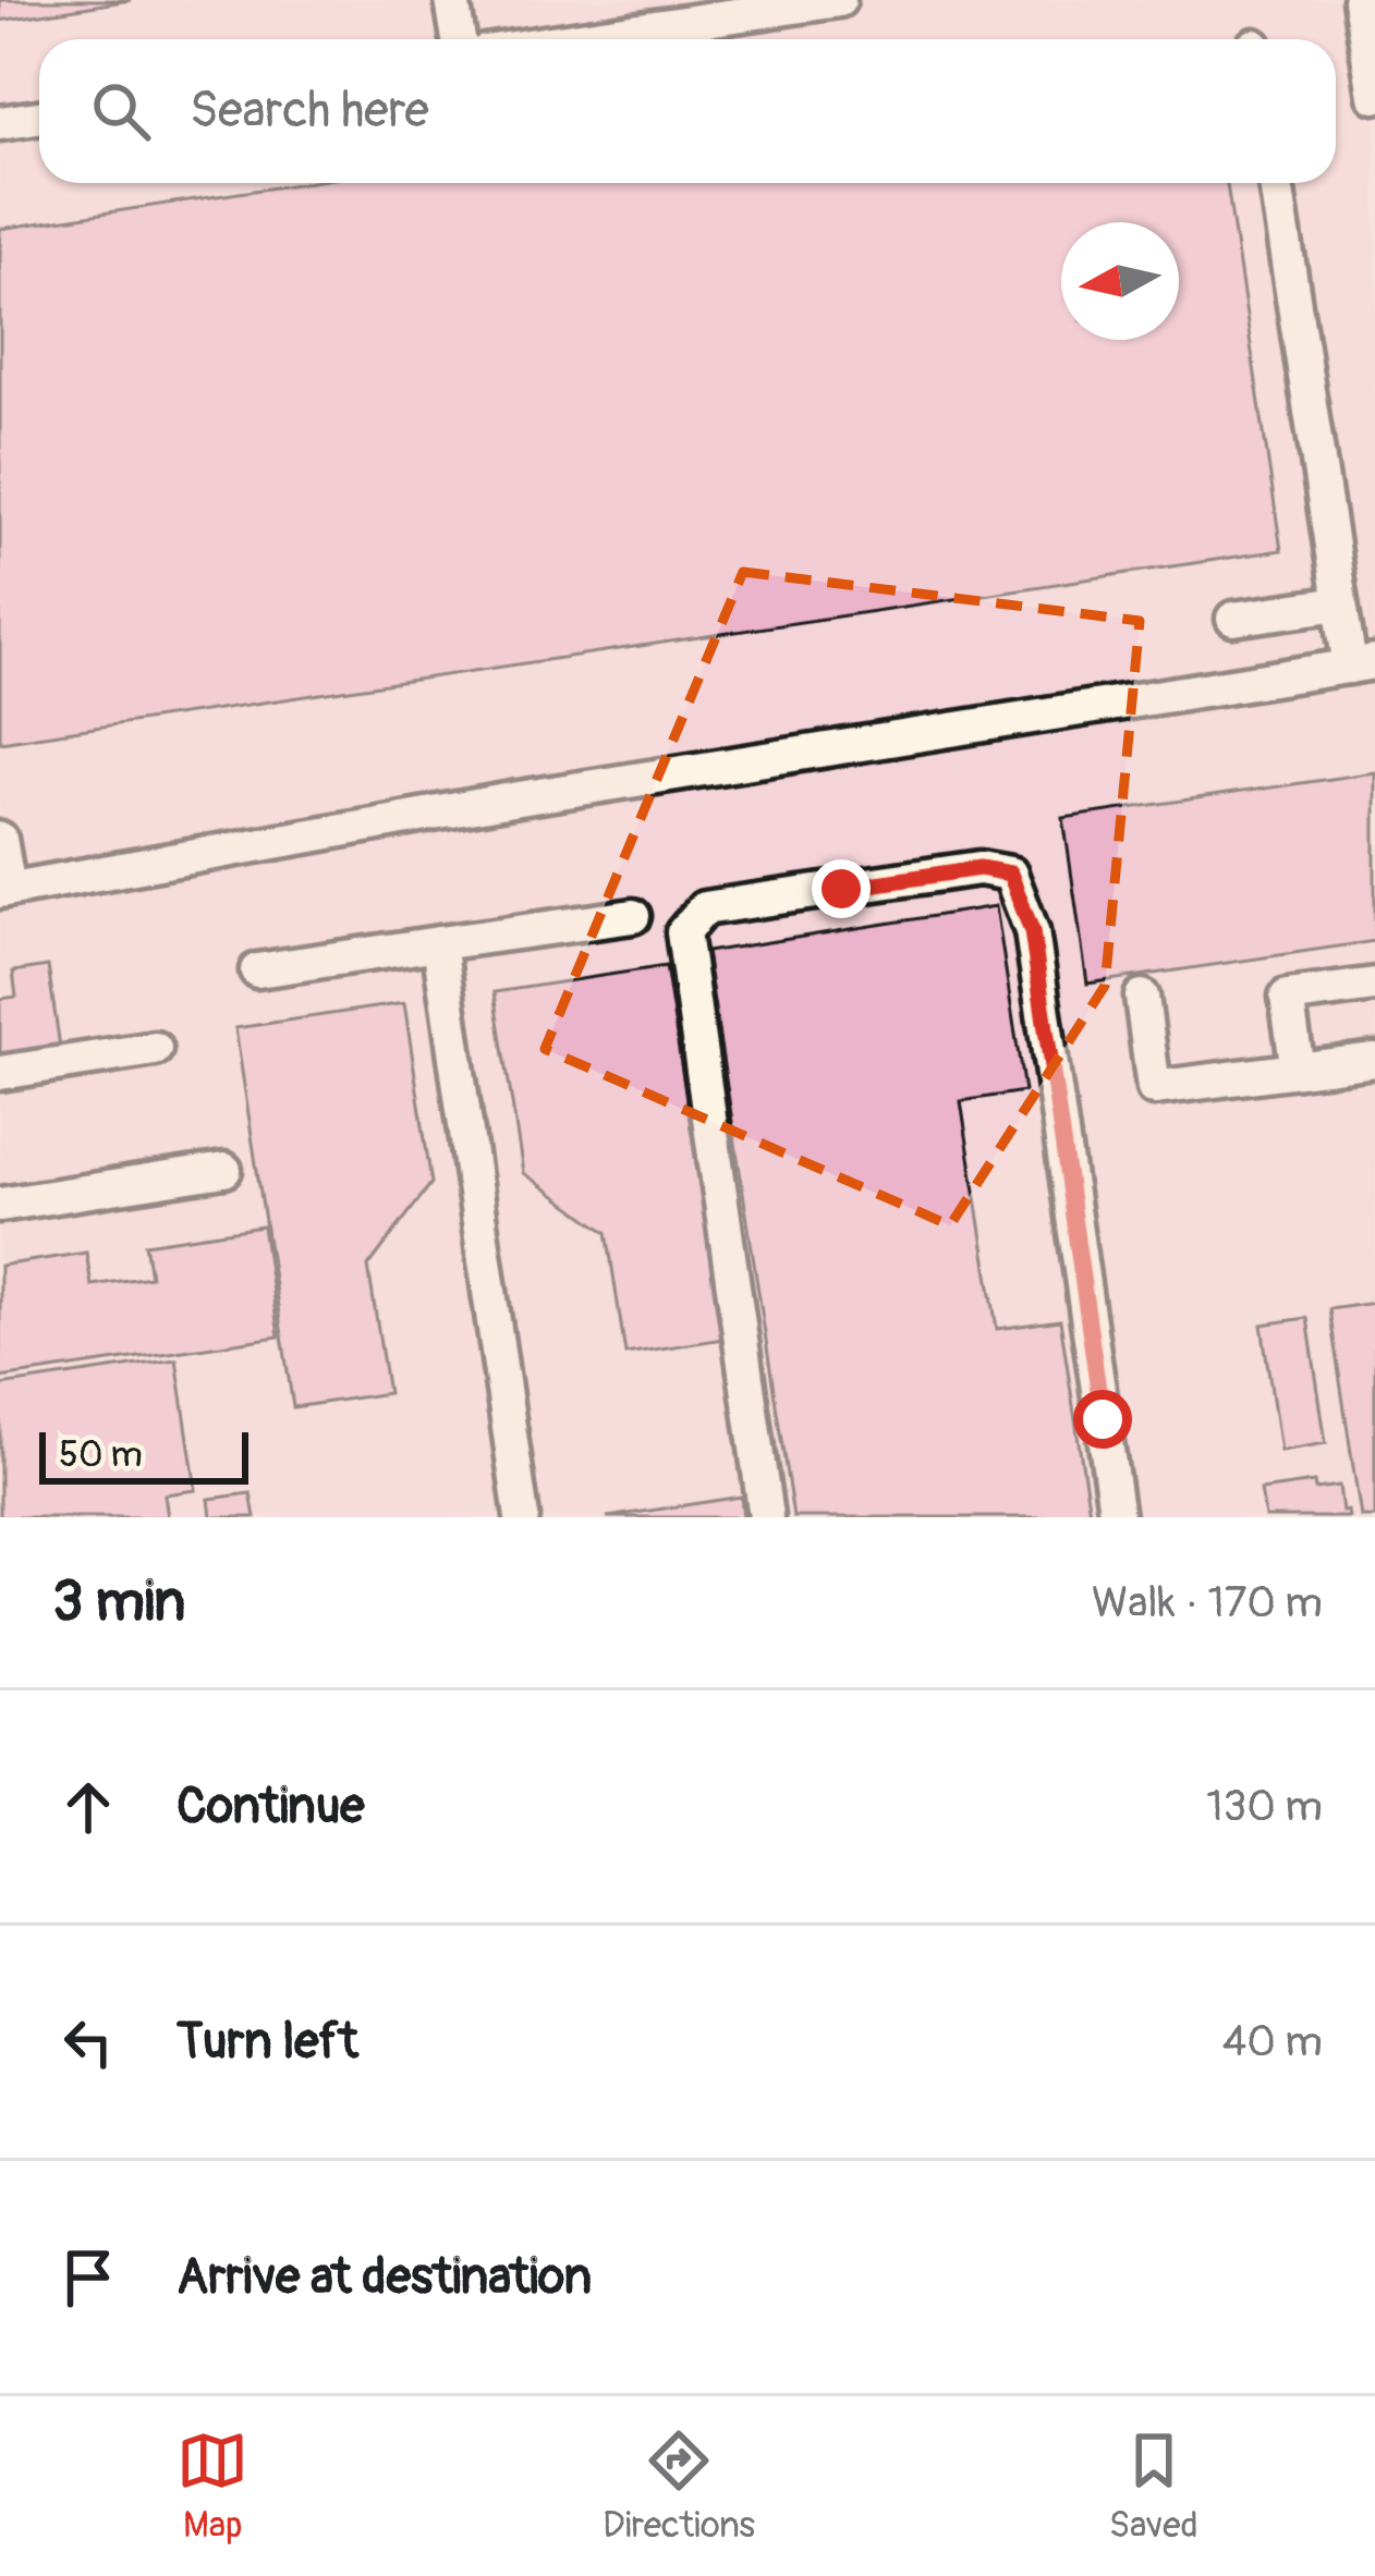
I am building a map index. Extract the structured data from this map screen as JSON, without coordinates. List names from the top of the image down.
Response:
{
  "scale_bar": "50 m",
  "north": "left",
  "page": {
    "search": "Search here",
    "scale": "50 m",
    "heading": ["3 min", "Walk · 170 m"],
    "list": [
      ["Continue", "130 m"],
      ["Turn left", "40 m"],
      "Arrive at destination"
    ],
    "nav": ["Map", "Directions", "Saved"]
  }
}
